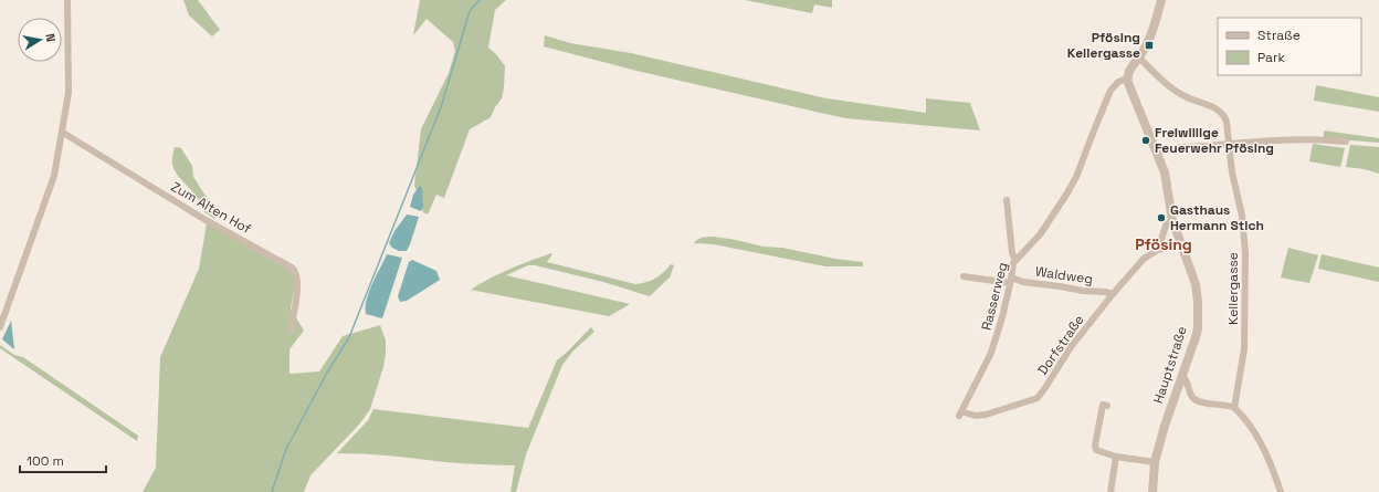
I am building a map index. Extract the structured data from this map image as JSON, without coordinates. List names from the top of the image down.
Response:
{
  "streets": {
    "street": [
      "Zum Alten Hof",
      "Waldweg",
      "Kellergasse",
      "Rasserweg",
      "Dorfstraße",
      "Hauptstraße"
    ]
  },
  "crossings": [
    ["Waldweg", "Rasserweg"],
    ["Waldweg", "Dorfstraße"],
    ["Rasserweg", "Dorfstraße"],
    ["Rasserweg", "Hauptstraße"],
    ["Dorfstraße", "Hauptstraße"]
  ],
  "districts": ["Pfösing"],
  "places": {
    "transit": ["Pfösing Kellergasse"],
    "other": ["Freiwillige Feuerwehr Pfösing", "Gasthaus Hermann Stich"]
  },
  "legend": ["Straße", "Park"],
  "scale_bar": "100 m",
  "north": "right"
}
